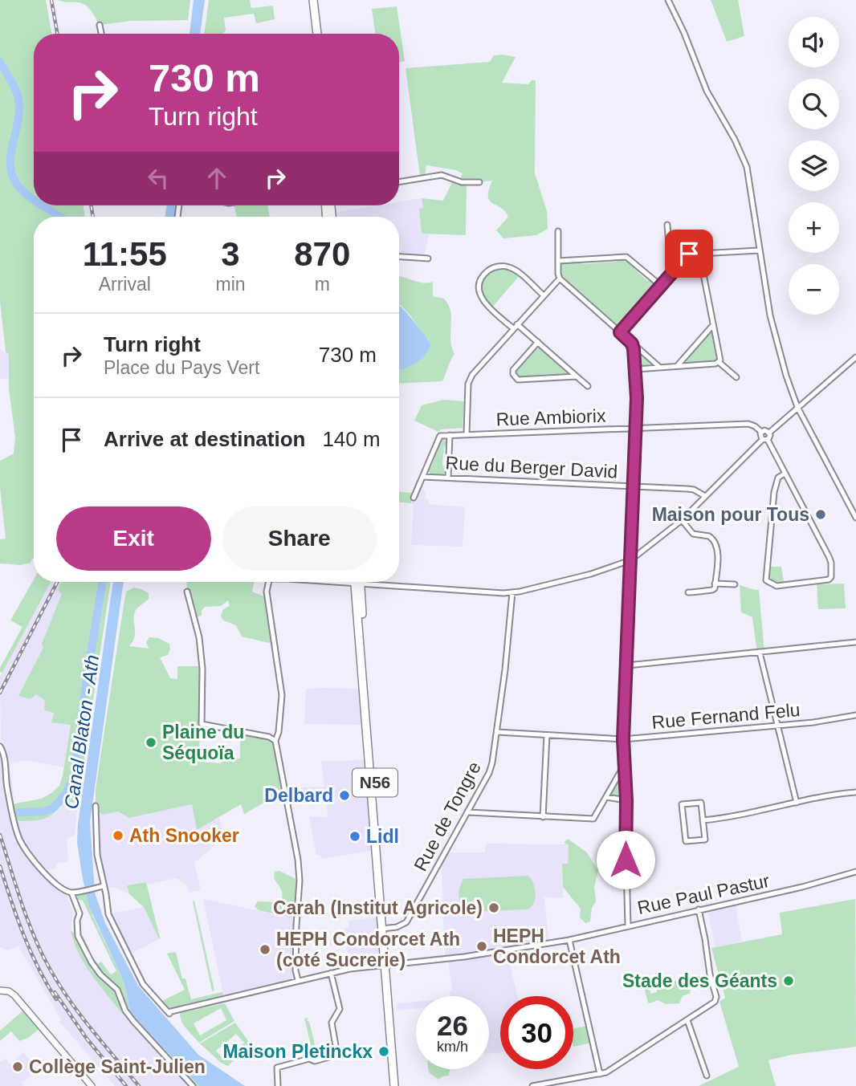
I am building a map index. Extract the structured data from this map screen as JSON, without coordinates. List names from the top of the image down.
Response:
{
  "streets": {
    "main road": ["N56"],
    "street": [
      "Rue Ambiorix",
      "Rue du Berger David",
      "Rue Fernand Felu",
      "Rue de Tongre",
      "Rue Paul Pastur"
    ]
  },
  "crossings": [
    ["Rue Fernand Felu", "Rue de Tongre"],
    ["N56", "Rue de Tongre"],
    ["N56", "Rue Paul Pastur"]
  ],
  "water": ["Canal Blaton - Ath"],
  "places": [
    "Maison pour Tous",
    "Plaine du Séquoïa",
    "Delbard",
    "Ath Snooker",
    "Lidl",
    "Carah (Institut Agricole)",
    "HEPH Condorcet Ath",
    "HEPH Condorcet Ath (coté Sucrerie)",
    "Stade des Géants",
    "Maison Pletinckx",
    "Collège Saint-Julien"
  ],
  "page": {
    "map_buttons": ["+", "−"],
    "turn": ["730 m", "Turn right"],
    "eta": [
      "11:55",
      "Arrival",
      "3",
      "min",
      "870",
      "m"
    ],
    "list": [
      {
        "name": "Turn right",
        "note": "Place du Pays Vert",
        "value": "730 m"
      },
      {
        "name": "Arrive at destination",
        "value": "140 m"
      }
    ],
    "buttons": ["Exit", "Share"],
    "speed": "26 km/h",
    "limit": "30"
  }
}
